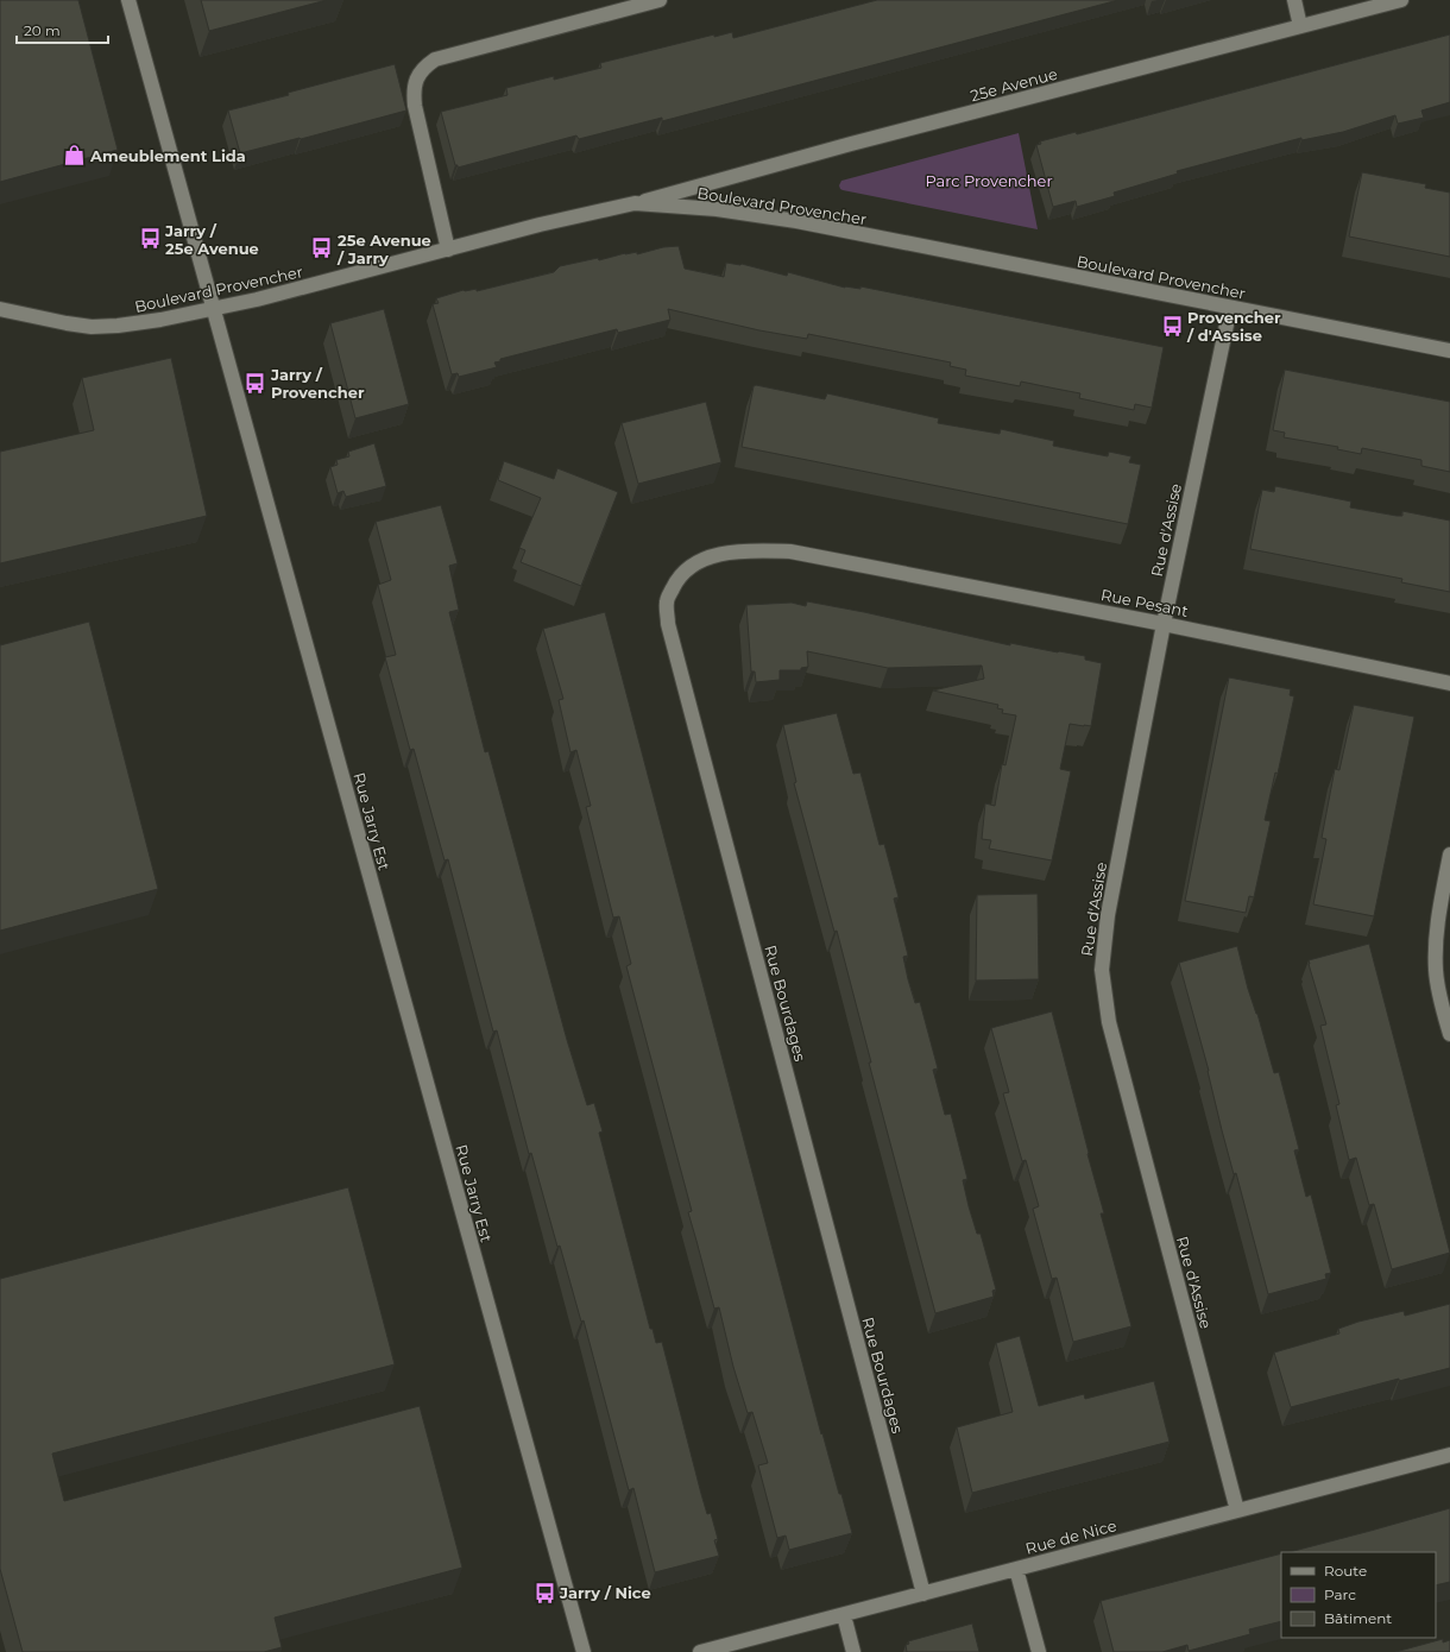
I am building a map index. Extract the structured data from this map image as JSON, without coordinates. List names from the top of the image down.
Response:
{
  "streets": {
    "street": [
      "25e Avenue",
      "Boulevard Provencher",
      "Rue d'Assise",
      "Rue Pesant",
      "Rue Jarry Est",
      "Rue Bourdages",
      "Rue de Nice"
    ]
  },
  "crossings": [
    ["25e Avenue", "Boulevard Provencher"],
    ["Boulevard Provencher", "Rue d'Assise"],
    ["Boulevard Provencher", "Rue Jarry Est"],
    ["Rue d'Assise", "Rue Pesant"],
    ["Rue d'Assise", "Rue de Nice"],
    ["Rue Pesant", "Rue Bourdages"],
    ["Rue Bourdages", "Rue de Nice"]
  ],
  "parks": ["Parc Provencher"],
  "places": {
    "shop": ["Ameublement Lida"],
    "bus stop": [
      "Jarry / 25e Avenue",
      "25e Avenue / Jarry",
      "Provencher / d'Assise",
      "Jarry / Provencher",
      "Jarry / Nice"
    ]
  },
  "legend": ["Route", "Parc", "Bâtiment"],
  "scale_bar": "20 m"
}
